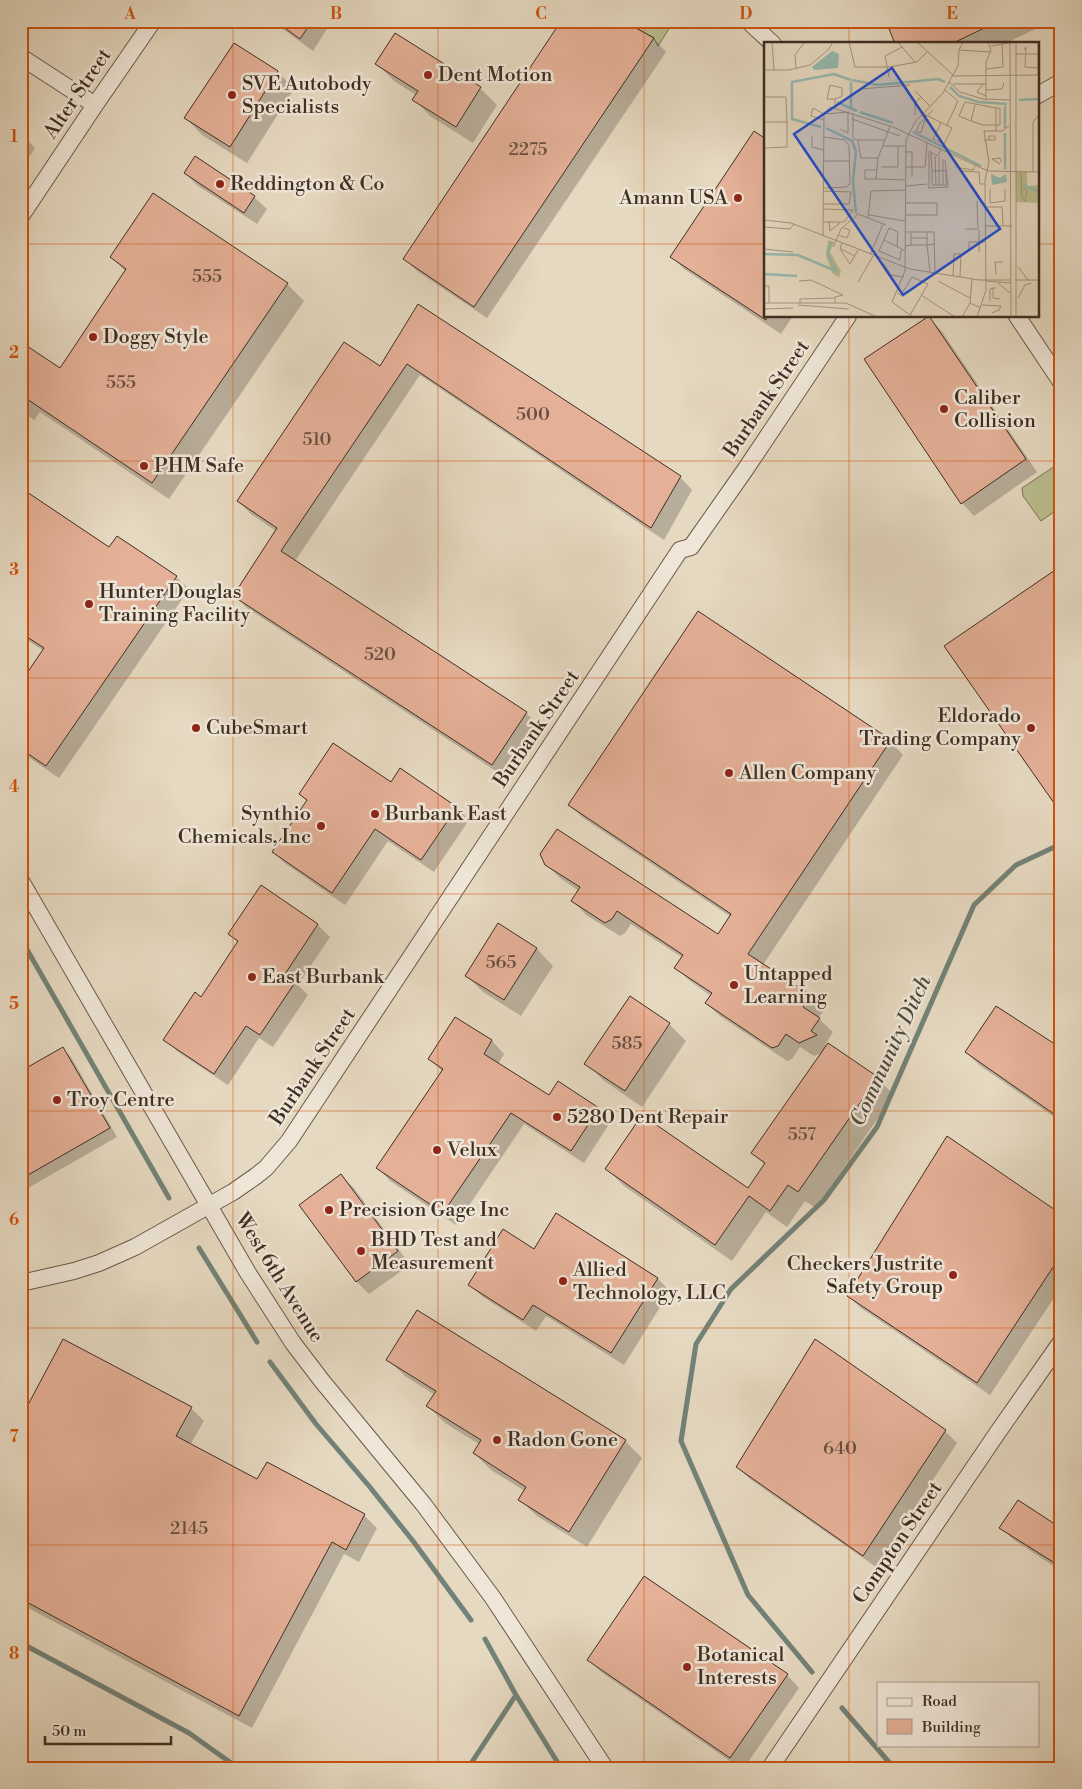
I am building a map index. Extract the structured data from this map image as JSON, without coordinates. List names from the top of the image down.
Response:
{
  "streets": {
    "street": [
      "Alter Street",
      "Burbank Street",
      "West 6th Avenue",
      "Compton Street"
    ]
  },
  "crossings": [
    ["Burbank Street", "West 6th Avenue"]
  ],
  "water": ["Community Ditch"],
  "places": [
    "Dent Motion",
    "SVE Autobody Specialists",
    "Reddington & Co",
    "Amann USA",
    "Doggy Style",
    "Caliber Collision",
    "PHM Safe",
    "Hunter Douglas Training Facility",
    "CubeSmart",
    "Eldorado Trading Company",
    "Allen Company",
    "Burbank East",
    "Synthio Chemicals, Inc",
    "East Burbank",
    "Untapped Learning",
    "Troy Centre",
    "5280 Dent Repair",
    "Velux",
    "Precision Gage Inc",
    "BHD Test and Measurement",
    "Checkers Justrite Safety Group",
    "Allied Technology, LLC",
    "Radon Gone",
    "Botanical Interests"
  ],
  "house_numbers": [
    "2275",
    "555",
    "555",
    "500",
    "510",
    "520",
    "565",
    "585",
    "557",
    "640",
    "2145"
  ],
  "legend": ["Road", "Building"],
  "scale_bar": "50 m",
  "grid": {
    "columns": [
      "A",
      "B",
      "C",
      "D",
      "E"
    ],
    "rows": [
      "1",
      "2",
      "3",
      "4",
      "5",
      "6",
      "7",
      "8"
    ]
  }
}
